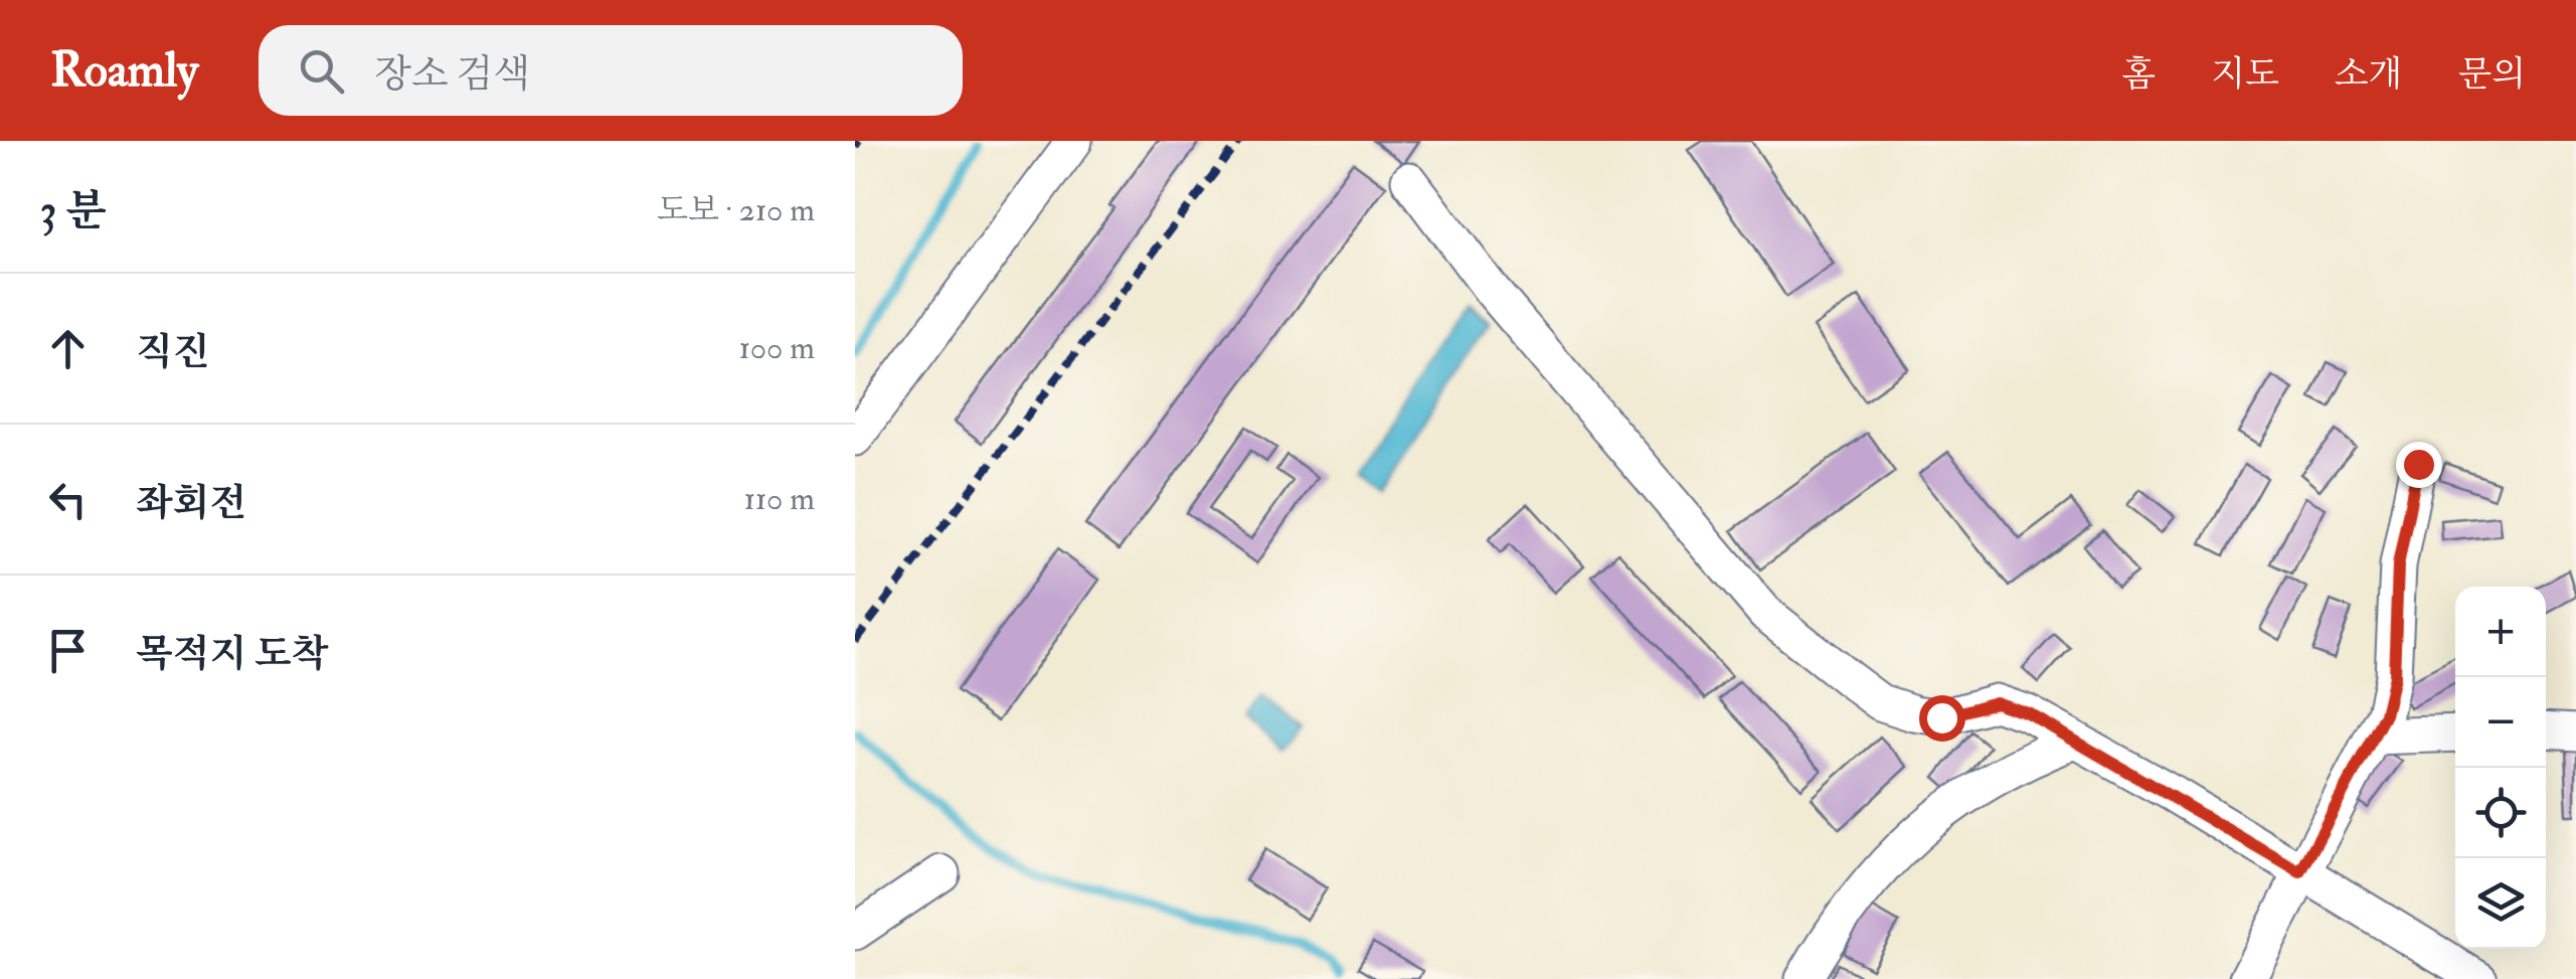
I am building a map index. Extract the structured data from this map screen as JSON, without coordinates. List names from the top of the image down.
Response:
{
  "page": {
    "header": "Roamly",
    "search": "장소 검색",
    "nav": [
      "홈",
      "지도",
      "소개",
      "문의"
    ],
    "heading": ["3 분", "도보 · 210 m"],
    "list": [
      ["직진", "100 m"],
      ["좌회전", "110 m"],
      "목적지 도착"
    ],
    "map_buttons": ["+", "−"]
  }
}
